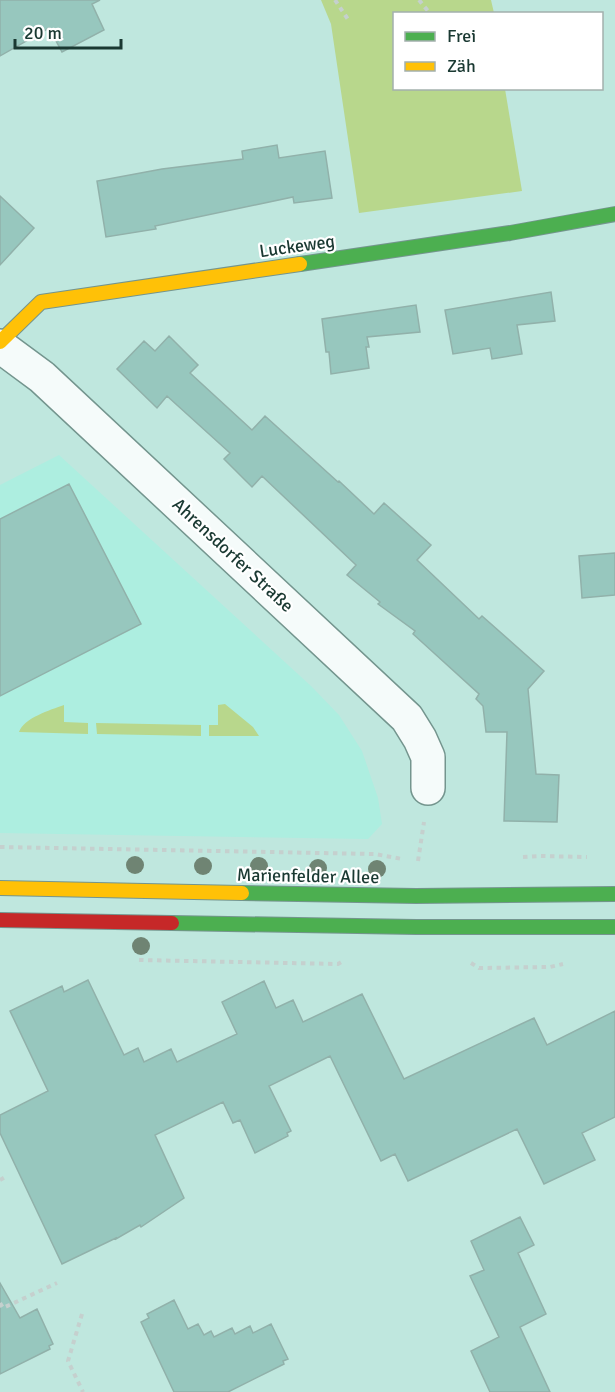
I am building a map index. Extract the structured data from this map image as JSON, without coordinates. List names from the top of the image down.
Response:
{
  "streets": {
    "main road": ["Luckeweg", "Marienfelder Allee"],
    "street": ["Ahrensdorfer Straße"]
  },
  "crossings": [
    ["Luckeweg", "Ahrensdorfer Straße"]
  ],
  "legend": ["Frei", "Zäh"],
  "scale_bar": "20 m"
}
